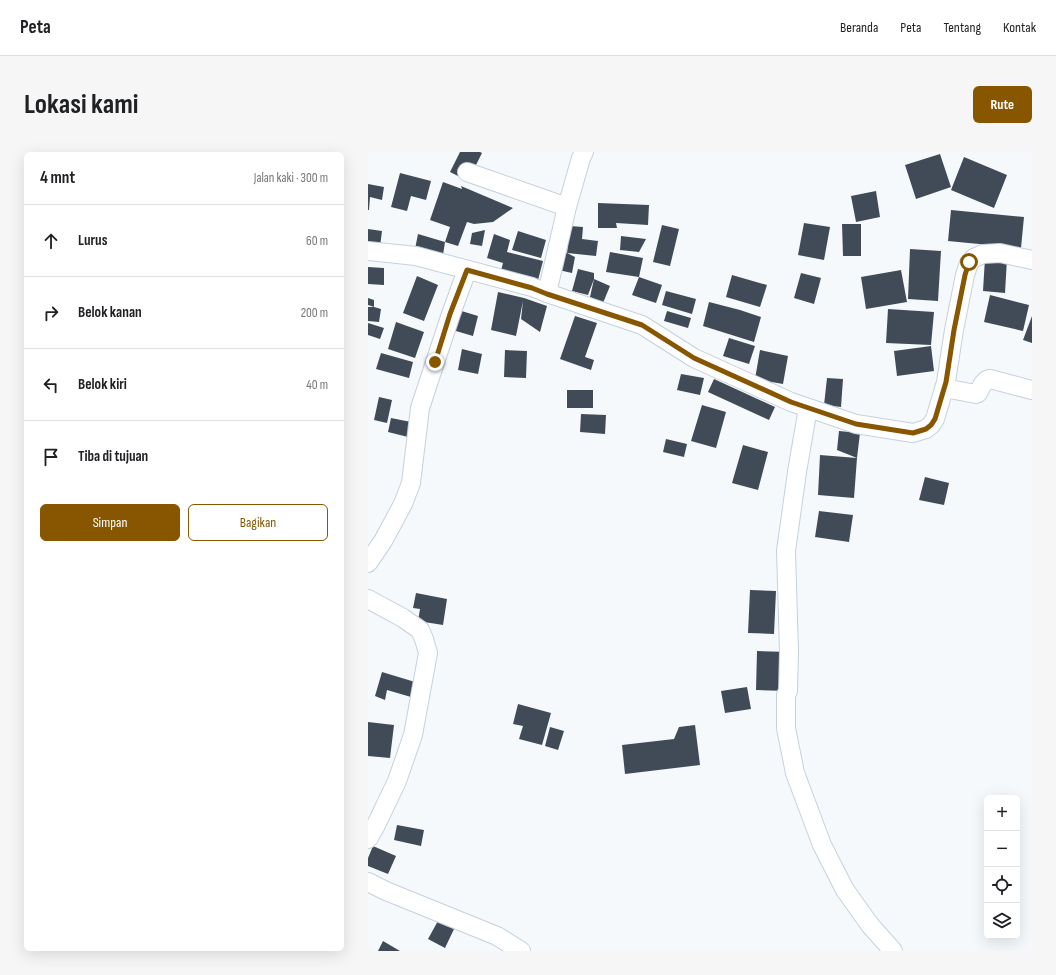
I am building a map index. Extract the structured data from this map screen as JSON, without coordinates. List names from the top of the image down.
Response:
{
  "page": {
    "header": "Peta",
    "nav": [
      "Beranda",
      "Peta",
      "Tentang",
      "Kontak"
    ],
    "buttons": [
      "Rute",
      ["Simpan", "Bagikan"]
    ],
    "title": "Lokasi kami",
    "heading": ["4 mnt", "Jalan kaki · 300 m"],
    "list": [
      ["Lurus", "60 m"],
      ["Belok kanan", "200 m"],
      ["Belok kiri", "40 m"],
      "Tiba di tujuan"
    ],
    "map_buttons": ["+", "−"]
  }
}
